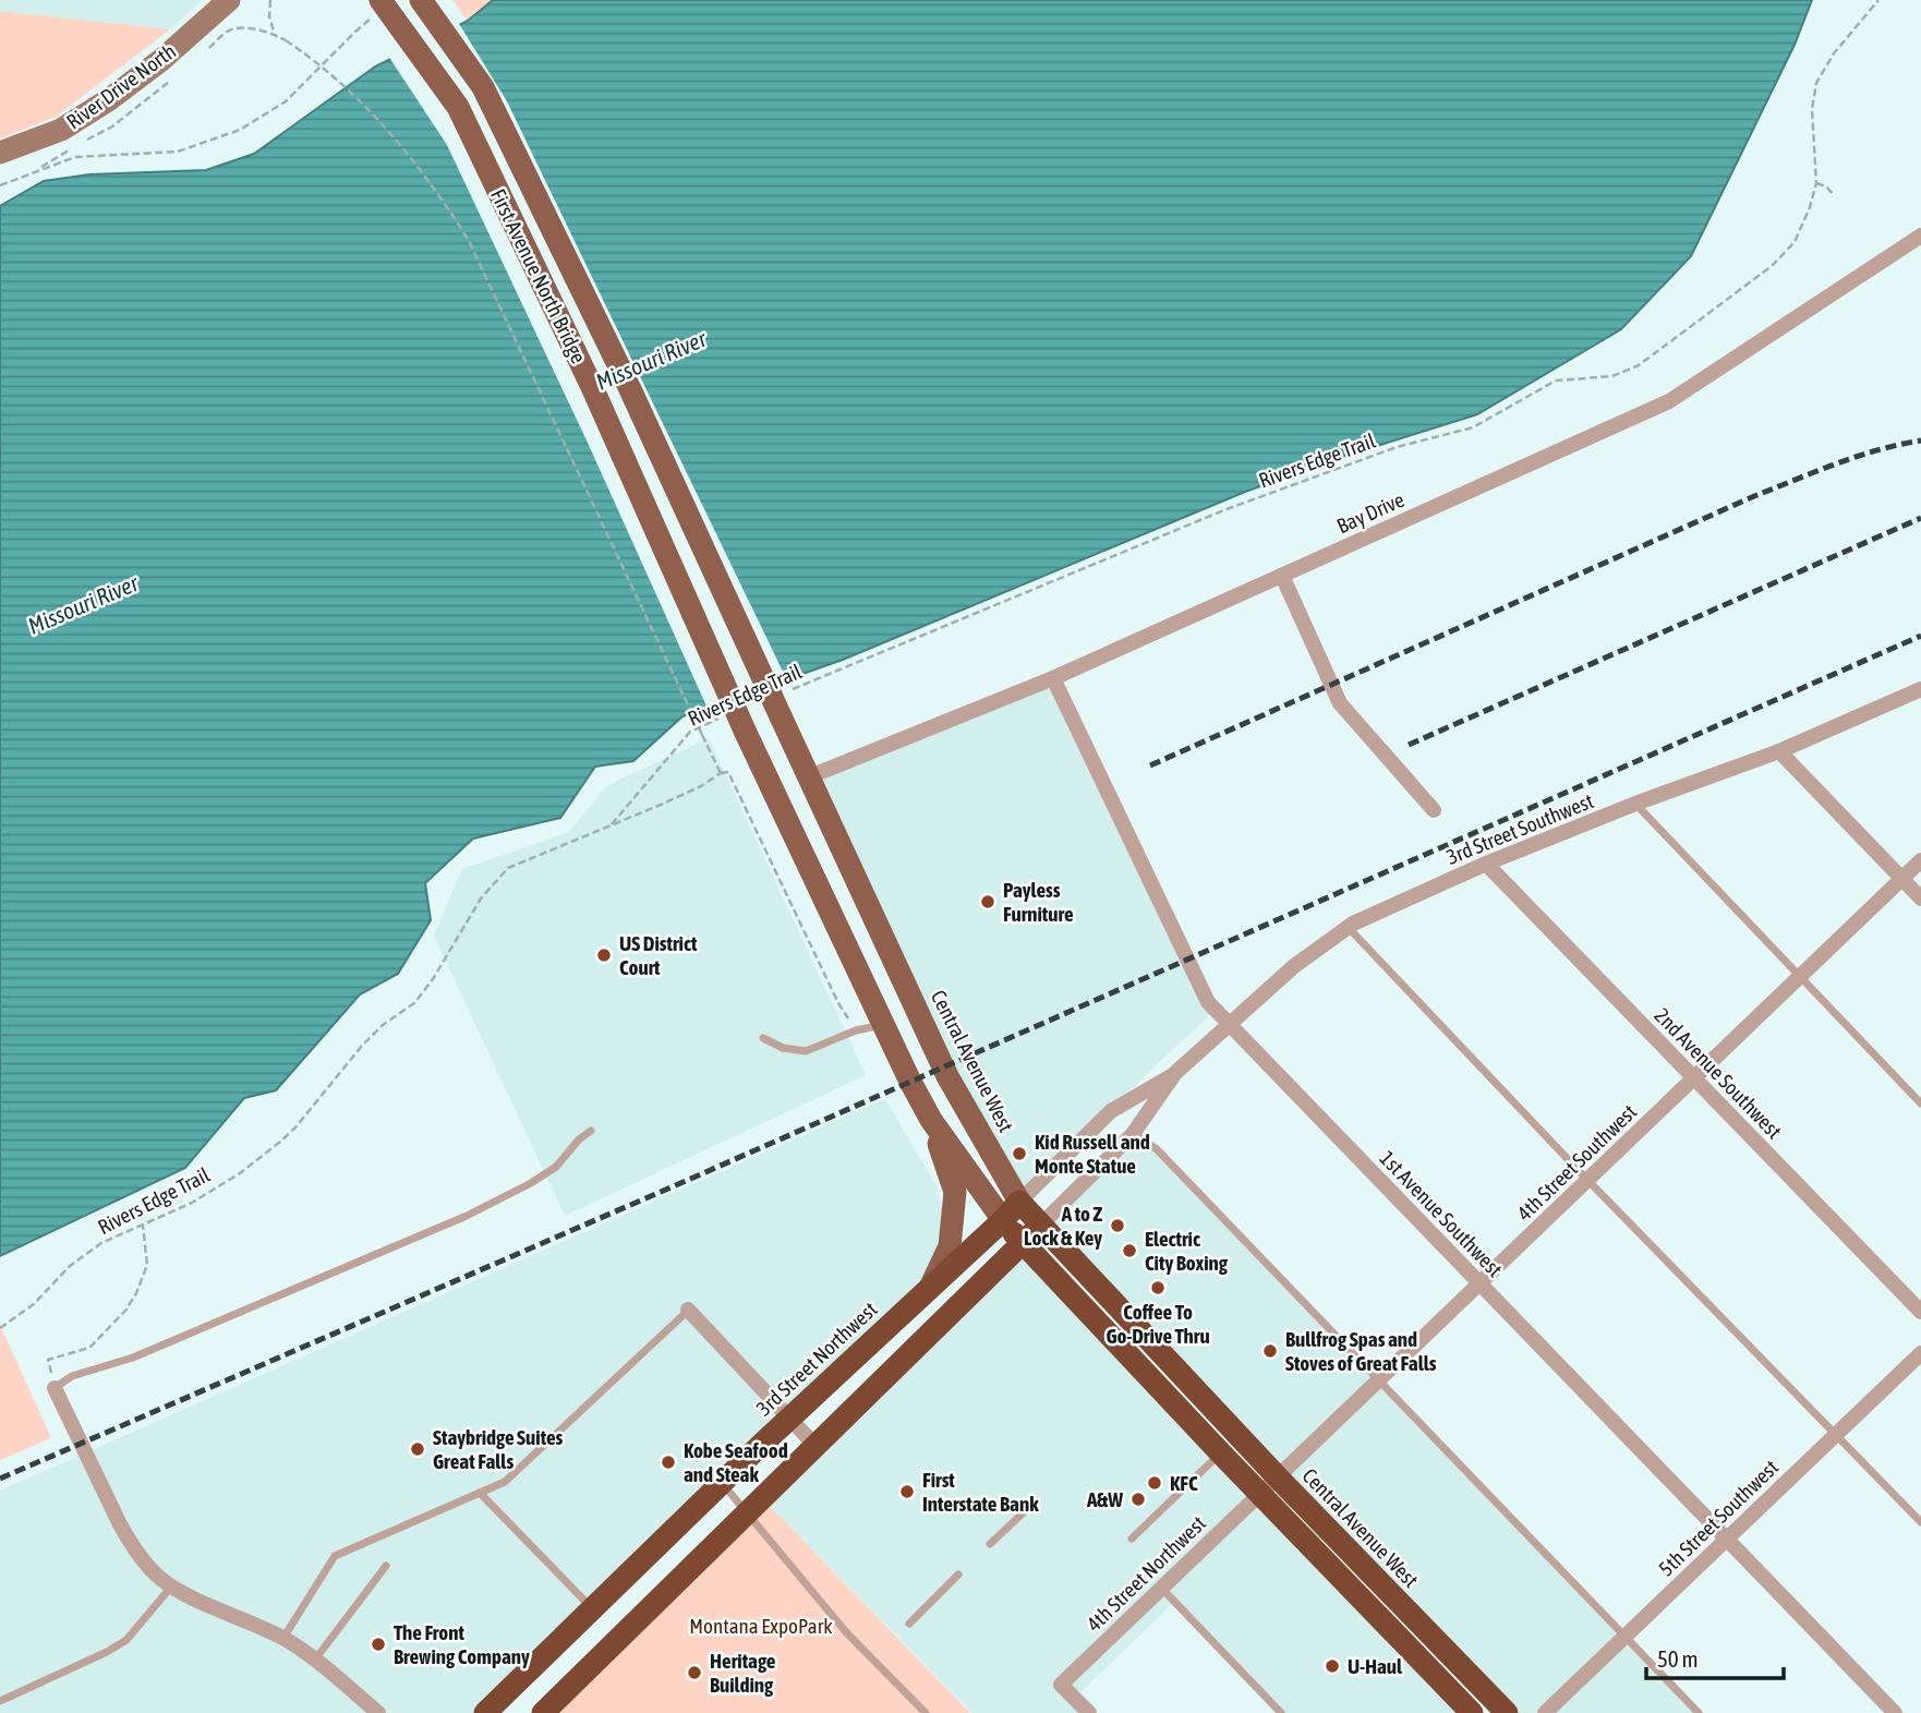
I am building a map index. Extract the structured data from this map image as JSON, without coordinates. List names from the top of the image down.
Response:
{
  "streets": {
    "highway": ["Central Avenue West", "3rd Street Northwest"],
    "main road": ["River Drive North", "First Avenue North Bridge"],
    "street": [
      "Bay Drive",
      "3rd Street Southwest",
      "2nd Avenue Southwest",
      "4th Street Southwest",
      "1st Avenue Southwest",
      "5th Street Southwest",
      "4th Street Northwest"
    ],
    "path": ["Rivers Edge Trail"]
  },
  "crossings": [
    ["First Avenue North Bridge", "Central Avenue West"],
    ["Bay Drive", "Central Avenue West"],
    ["Bay Drive", "1st Avenue Southwest"],
    ["3rd Street Southwest", "Central Avenue West"],
    ["3rd Street Southwest", "2nd Avenue Southwest"],
    ["3rd Street Southwest", "1st Avenue Southwest"],
    ["3rd Street Southwest", "3rd Street Northwest"],
    ["Central Avenue West", "4th Street Southwest"],
    ["Central Avenue West", "3rd Street Northwest"],
    ["2nd Avenue Southwest", "4th Street Southwest"],
    ["4th Street Southwest", "1st Avenue Southwest"],
    ["4th Street Southwest", "4th Street Northwest"],
    ["1st Avenue Southwest", "5th Street Southwest"]
  ],
  "water": ["Missouri River"],
  "parks": ["Montana ExpoPark"],
  "places": [
    "Payless Furniture",
    "US District Court",
    "Kid Russell and Monte Statue",
    "A to Z Lock & Key",
    "Electric City Boxing",
    "Coffee To Go-Drive Thru",
    "Bullfrog Spas and Stoves of Great Falls",
    "Staybridge Suites Great Falls",
    "Kobe Seafood and Steak",
    "KFC",
    "First Interstate Bank",
    "A&W",
    "The Front Brewing Company",
    "U-Haul",
    "Heritage Building"
  ],
  "scale_bar": "50 m"
}
